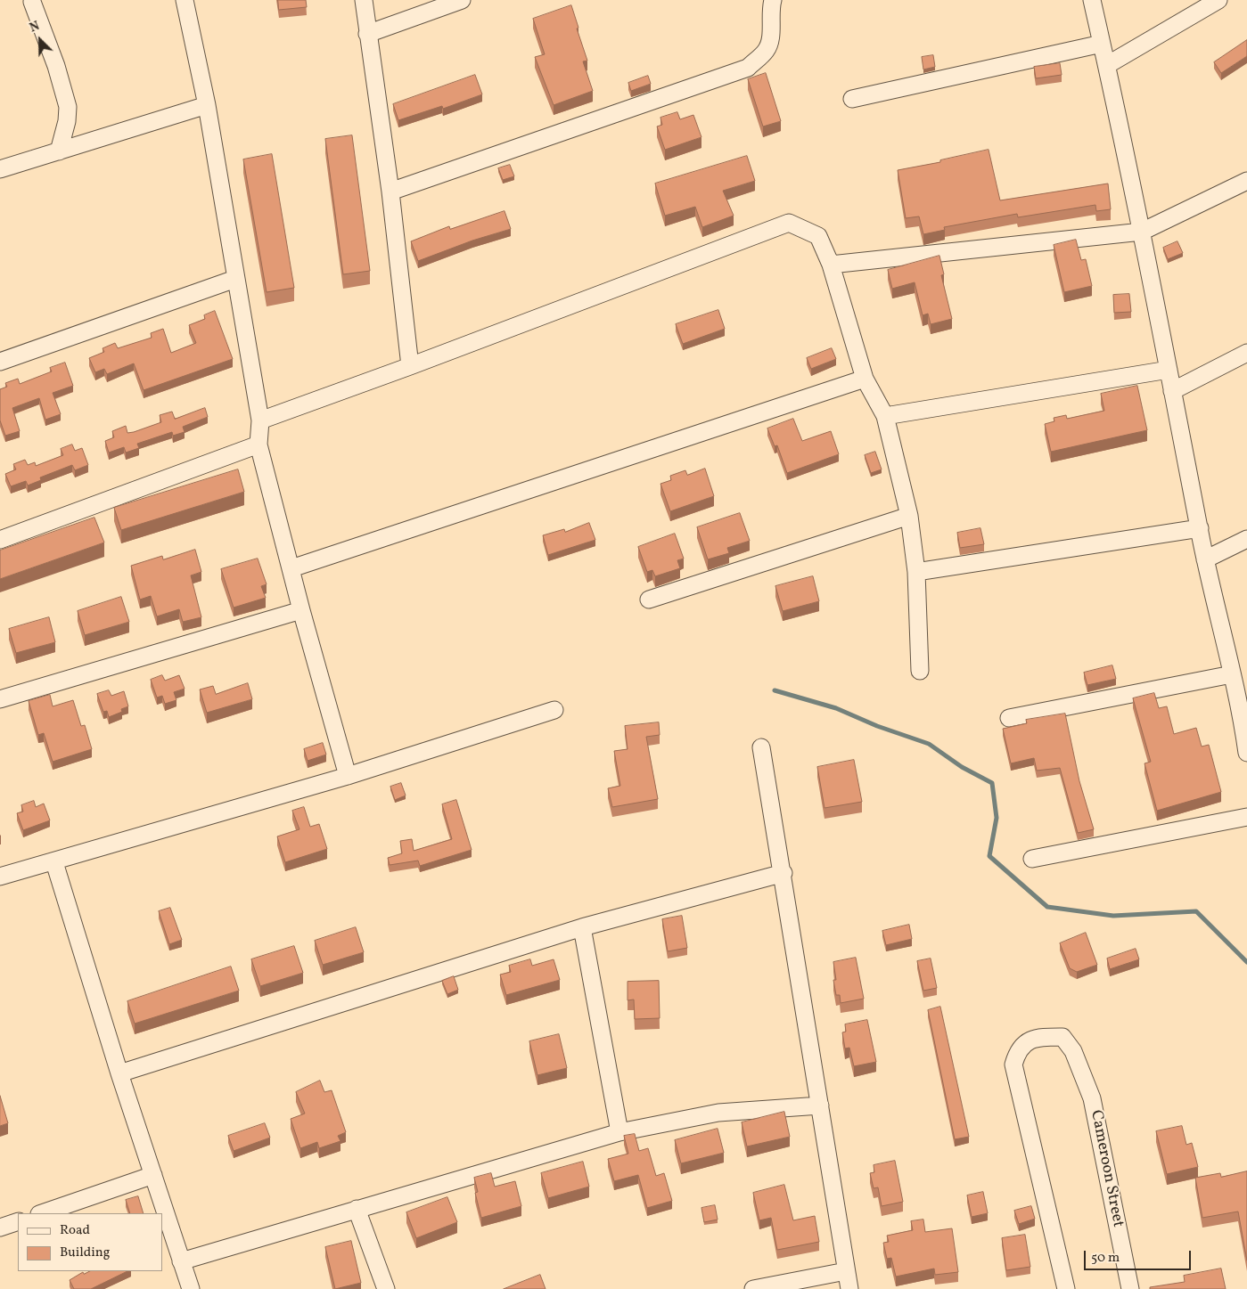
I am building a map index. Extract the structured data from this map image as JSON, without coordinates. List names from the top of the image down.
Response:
{
  "streets": {
    "street": ["Cameroon Street"]
  },
  "legend": ["Road", "Building"],
  "scale_bar": "50 m",
  "north": "top left"
}
